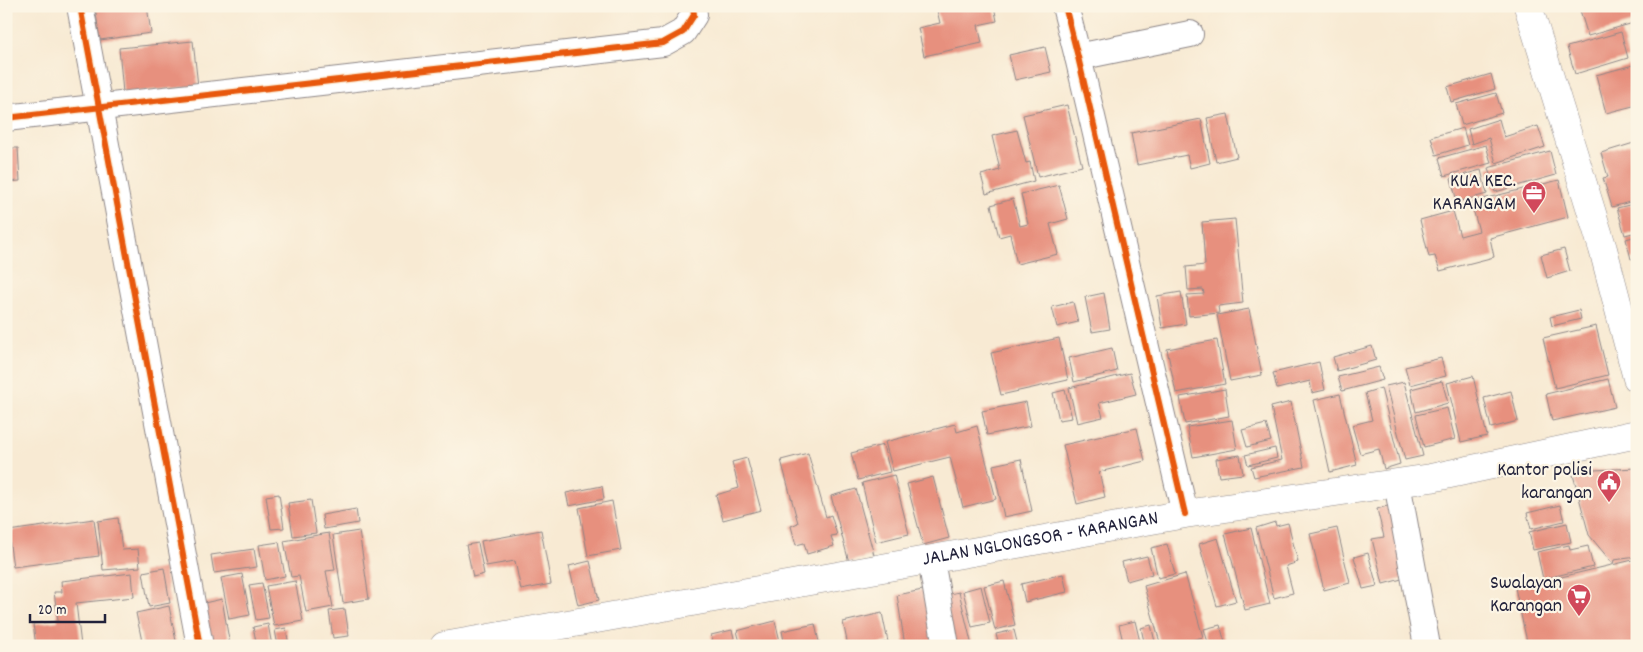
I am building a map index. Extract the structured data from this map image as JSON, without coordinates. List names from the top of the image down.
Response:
{
  "streets": {
    "highway": ["JALAN NGLONGSOR - KARANGAN"]
  },
  "places": {
    "office": ["KUA KEC. KARANGAM"],
    "public building": ["Kantor polisi karangan"],
    "supermarket": ["Swalayan Karangan"]
  },
  "scale_bar": "20 m"
}
